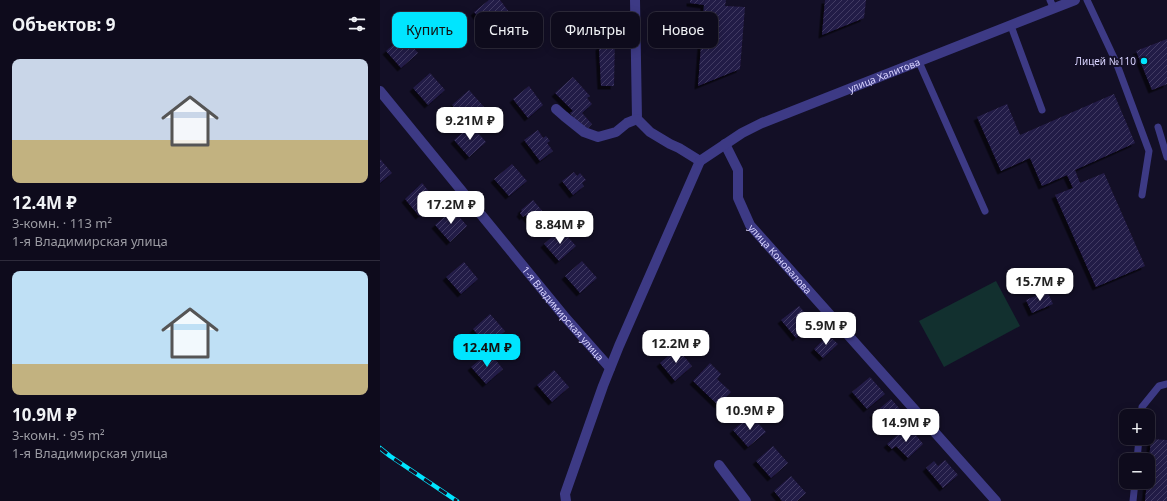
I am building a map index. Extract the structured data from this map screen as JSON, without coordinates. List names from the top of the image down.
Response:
{
  "streets": {
    "street": ["улица Халитова", "улица Коновалова", "1-я Владимирская улица"]
  },
  "crossings": [
    ["улица Халитова", "улица Коновалова"]
  ],
  "places": ["Лицей №110"],
  "page": {
    "heading": "Объектов: 9",
    "chip": [
      "Купить",
      "Снять",
      "Фильтры",
      "Новое"
    ],
    "list": [
      {
        "name": "12.4M ₽",
        "note": "3-комн. · 113 m² · 1-я Владимирская улица"
      },
      {
        "name": "10.9M ₽",
        "note": "3-комн. · 95 m² · 1-я Владимирская улица"
      }
    ],
    "price": [
      "9.21M ₽",
      "17.2M ₽",
      "8.84M ₽",
      "15.7M ₽",
      "5.9M ₽",
      "12.2M ₽",
      "12.4M ₽",
      "10.9M ₽",
      "14.9M ₽"
    ],
    "map_buttons": ["+", "−"]
  }
}
